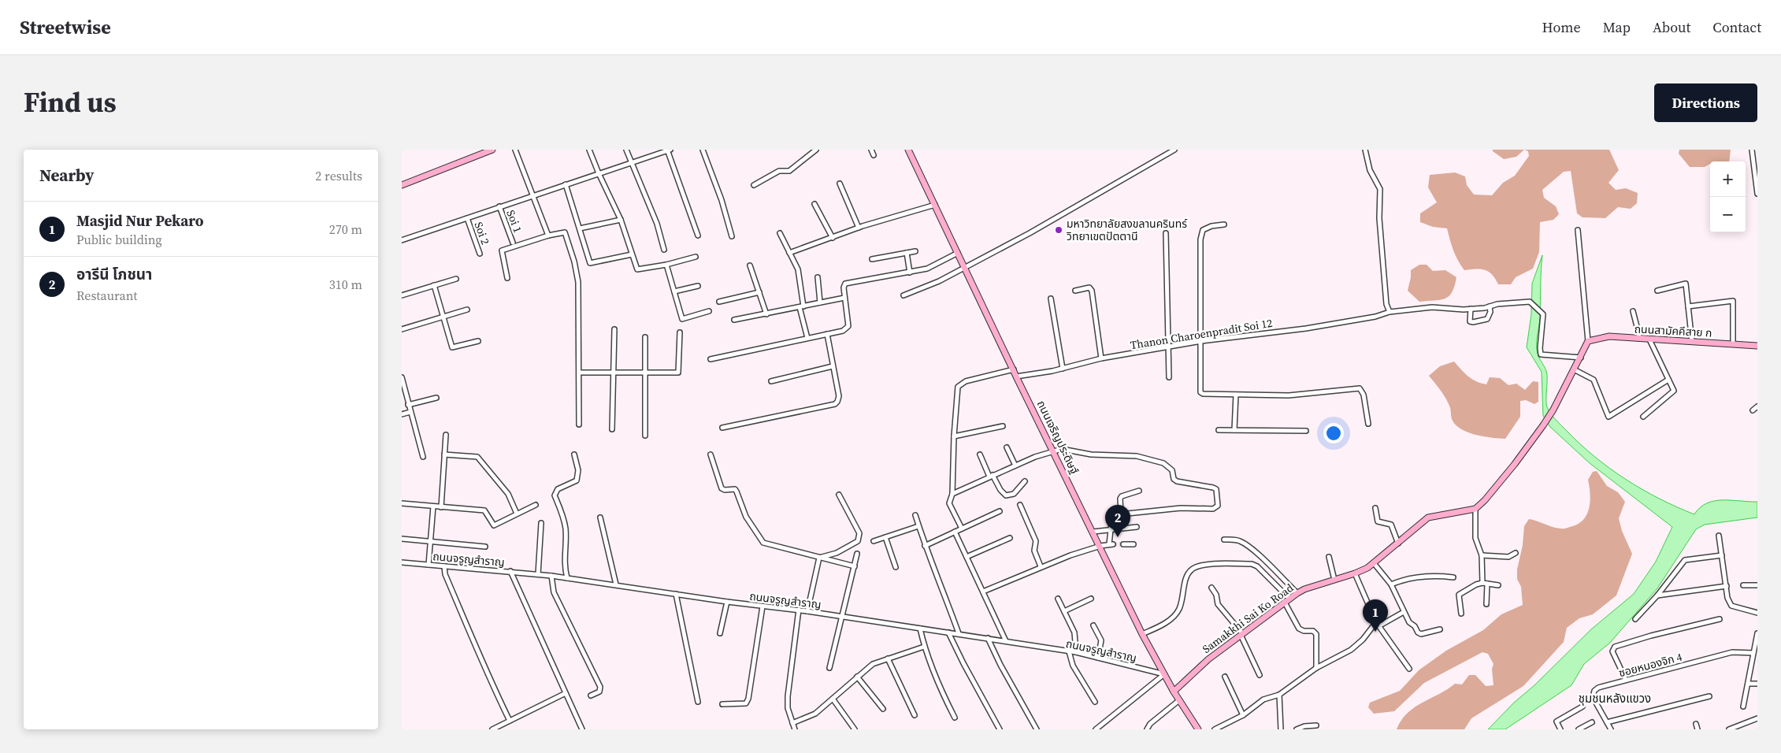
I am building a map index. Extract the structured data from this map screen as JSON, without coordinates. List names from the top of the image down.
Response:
{
  "streets": {
    "main road": ["ถนนสามัคคีสาย ก", "ถนนเจริญประดิษฐ์", "Samakkhi Sai Ko Road"],
    "street": [
      "Soi 1",
      "Soi 2",
      "Thanon Charoenpradit Soi 12",
      "ถนนจรูญสำราญ",
      "ซอยหนองจิก 4"
    ]
  },
  "crossings": [
    ["Thanon Charoenpradit Soi 12", "ถนนเจริญประดิษฐ์"],
    ["ถนนเจริญประดิษฐ์", "ถนนจรูญสำราญ"],
    ["ถนนเจริญประดิษฐ์", "Samakkhi Sai Ko Road"]
  ],
  "districts": ["ชุมชนหลังแขวง"],
  "places": ["มหาวิทยาลัยสงขลานครินทร์ วิทยาเขตปัตตานี"],
  "page": {
    "header": "Streetwise",
    "nav": [
      "Home",
      "Map",
      "About",
      "Contact"
    ],
    "title": "Find us",
    "buttons": "Directions",
    "heading": ["Nearby", "2 results"],
    "map_buttons": ["+", "−"],
    "list": [
      {
        "mark": "1",
        "name": "Masjid Nur Pekaro",
        "note": "Public building",
        "value": "270 m"
      },
      {
        "mark": "2",
        "name": "อารีนี โภชนา",
        "note": "Restaurant",
        "value": "310 m"
      }
    ],
    "pins": ["2", "1"]
  }
}
